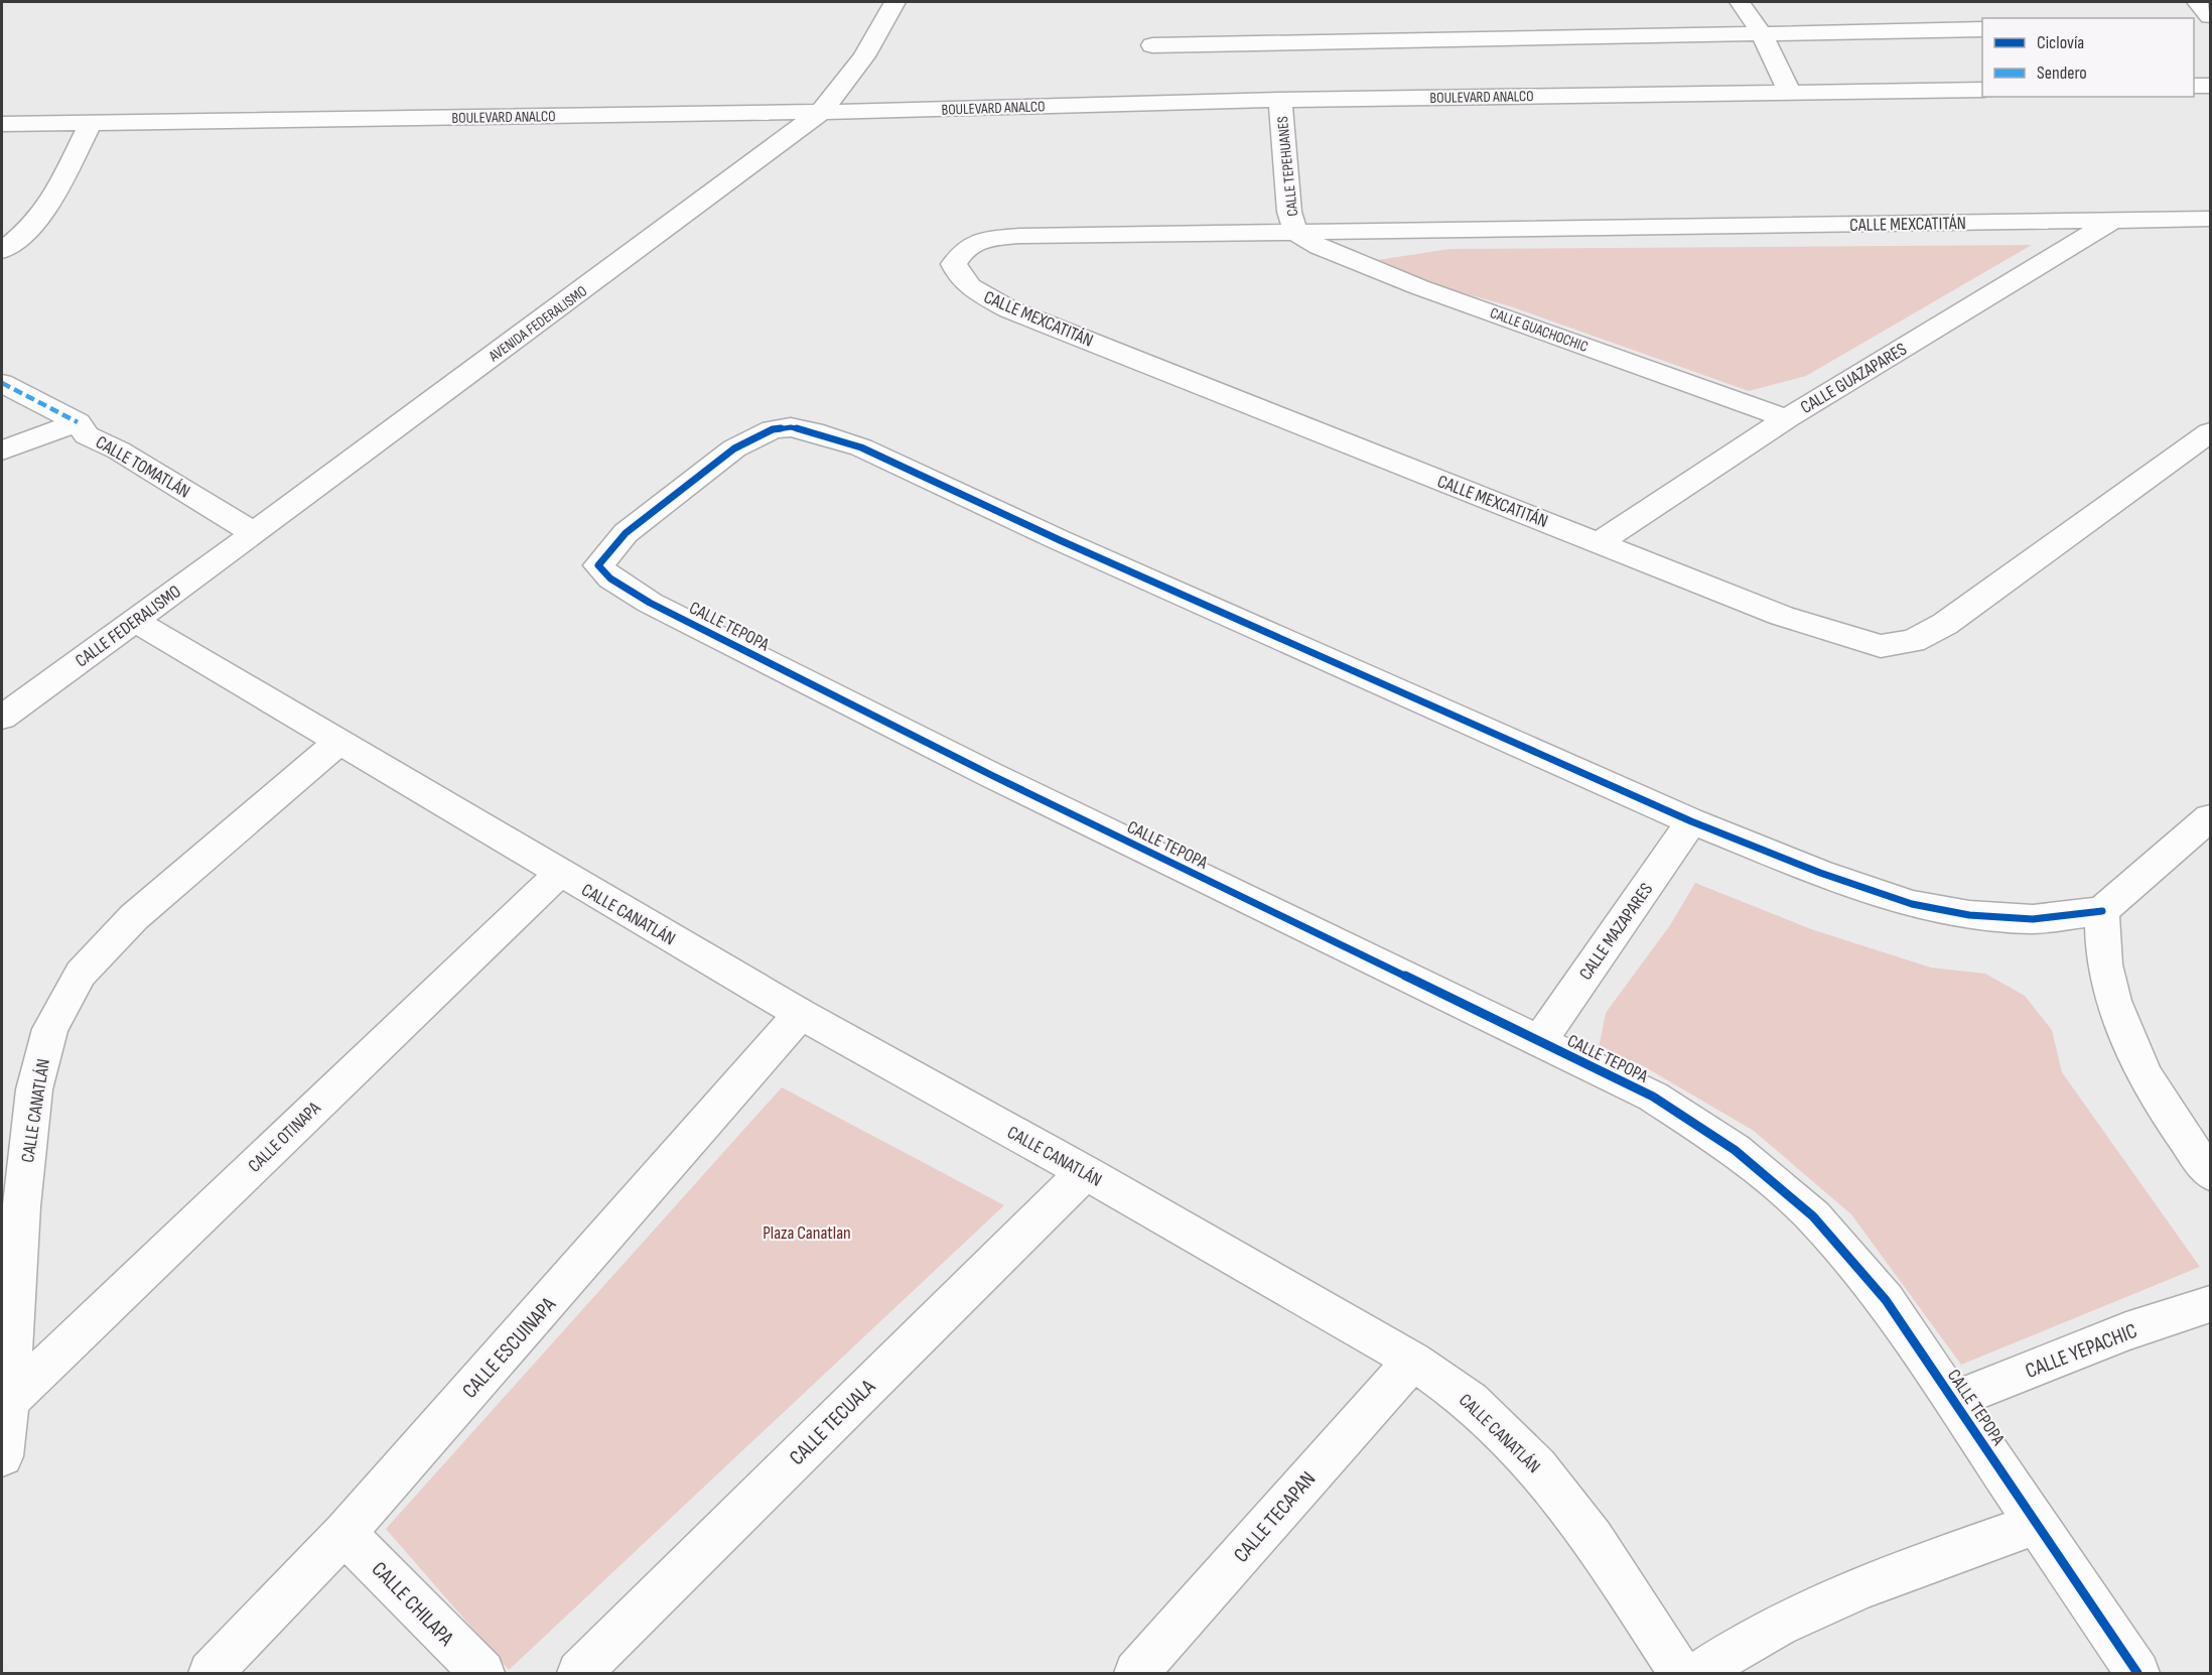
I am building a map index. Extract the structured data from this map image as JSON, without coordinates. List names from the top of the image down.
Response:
{
  "streets": {
    "street": [
      "BOULEVARD ANALCO",
      "CALLE TEPEHUANES",
      "CALLE MEXCATITÁN",
      "AVENIDA FEDERALISMO",
      "CALLE GUACHOCHIC",
      "CALLE GUAZAPARES",
      "CALLE TOMATLÁN",
      "CALLE FEDERALISMO",
      "CALLE TEPOPA",
      "CALLE CANATLÁN",
      "CALLE MAZAPARES",
      "CALLE OTINAPA",
      "CALLE ESCUINAPA",
      "CALLE YEPACHIC",
      "CALLE TECUALA",
      "CALLE TECAPAN",
      "CALLE CHILAPA"
    ]
  },
  "crossings": [
    ["BOULEVARD ANALCO", "CALLE TEPEHUANES"],
    ["BOULEVARD ANALCO", "AVENIDA FEDERALISMO"],
    ["CALLE TEPEHUANES", "CALLE MEXCATITÁN"],
    ["CALLE TEPEHUANES", "CALLE GUACHOCHIC"],
    ["CALLE MEXCATITÁN", "CALLE GUACHOCHIC"],
    ["CALLE MEXCATITÁN", "CALLE GUAZAPARES"],
    ["AVENIDA FEDERALISMO", "CALLE TOMATLÁN"],
    ["AVENIDA FEDERALISMO", "CALLE FEDERALISMO"],
    ["CALLE GUACHOCHIC", "CALLE GUAZAPARES"],
    ["CALLE TOMATLÁN", "CALLE FEDERALISMO"],
    ["CALLE FEDERALISMO", "CALLE CANATLÁN"],
    ["CALLE TEPOPA", "CALLE MAZAPARES"],
    ["CALLE TEPOPA", "CALLE YEPACHIC"],
    ["CALLE CANATLÁN", "CALLE OTINAPA"],
    ["CALLE CANATLÁN", "CALLE ESCUINAPA"],
    ["CALLE CANATLÁN", "CALLE TECUALA"],
    ["CALLE CANATLÁN", "CALLE TECAPAN"],
    ["CALLE ESCUINAPA", "CALLE CHILAPA"]
  ],
  "parks": ["Plaza Canatlan"],
  "legend": ["Ciclovía", "Sendero"]
}
